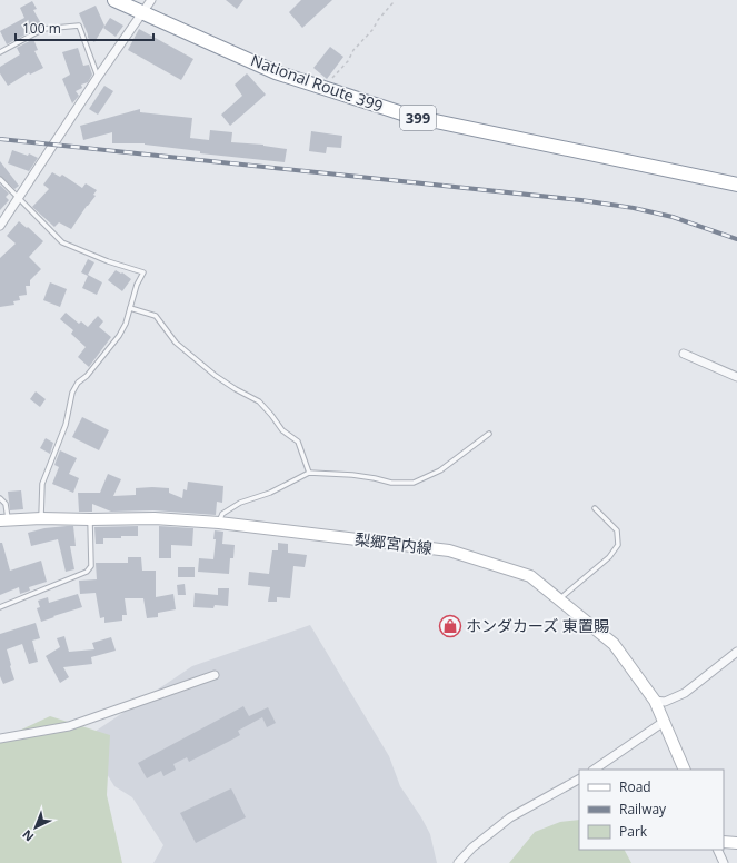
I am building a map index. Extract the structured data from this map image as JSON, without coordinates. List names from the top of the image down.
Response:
{
  "streets": {
    "highway": ["National Route 399", "399"],
    "main road": ["梨郷宮内線"]
  },
  "places": {
    "shop": ["ホンダカーズ 東置賜"]
  },
  "legend": ["Road", "Railway", "Park"],
  "scale_bar": "100 m",
  "north": "bottom left"
}
